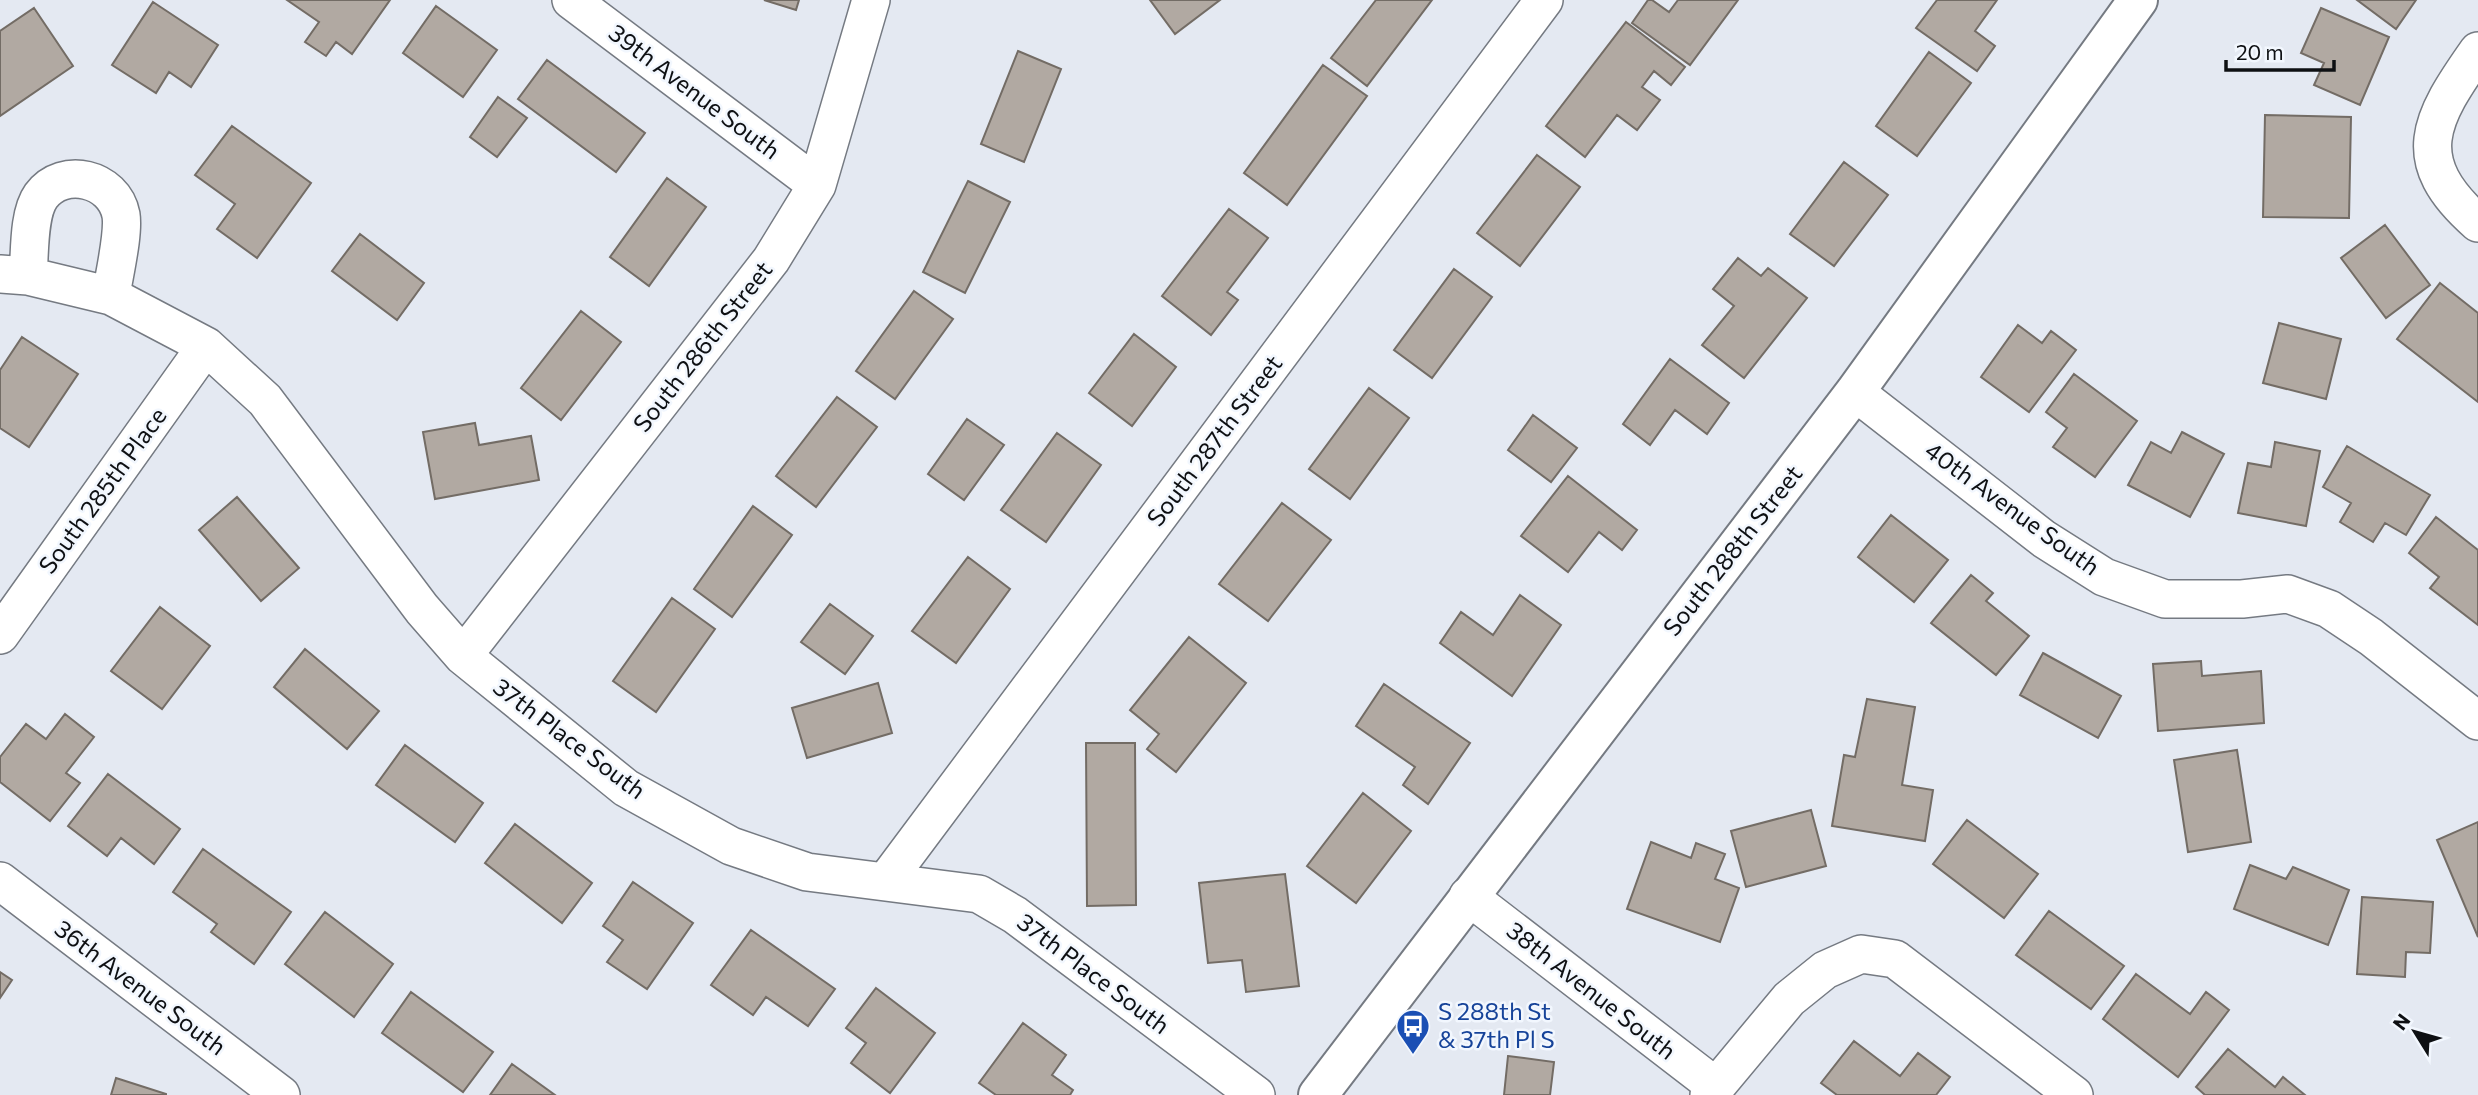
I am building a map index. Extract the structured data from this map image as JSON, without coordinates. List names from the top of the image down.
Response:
{
  "streets": {
    "main road": ["South 288th Street"],
    "street": [
      "39th Avenue South",
      "South 286th Street",
      "South 287th Street",
      "South 285th Place",
      "40th Avenue South",
      "37th Place South",
      "36th Avenue South",
      "38th Avenue South"
    ]
  },
  "crossings": [
    ["39th Avenue South", "South 286th Street"],
    ["South 286th Street", "37th Place South"],
    ["South 287th Street", "37th Place South"],
    ["South 285th Place", "37th Place South"],
    ["40th Avenue South", "South 288th Street"],
    ["South 288th Street", "38th Avenue South"]
  ],
  "places": {
    "bus stop": ["S 288th St & 37th Pl S"]
  },
  "scale_bar": "20 m",
  "north": "top left"
}
